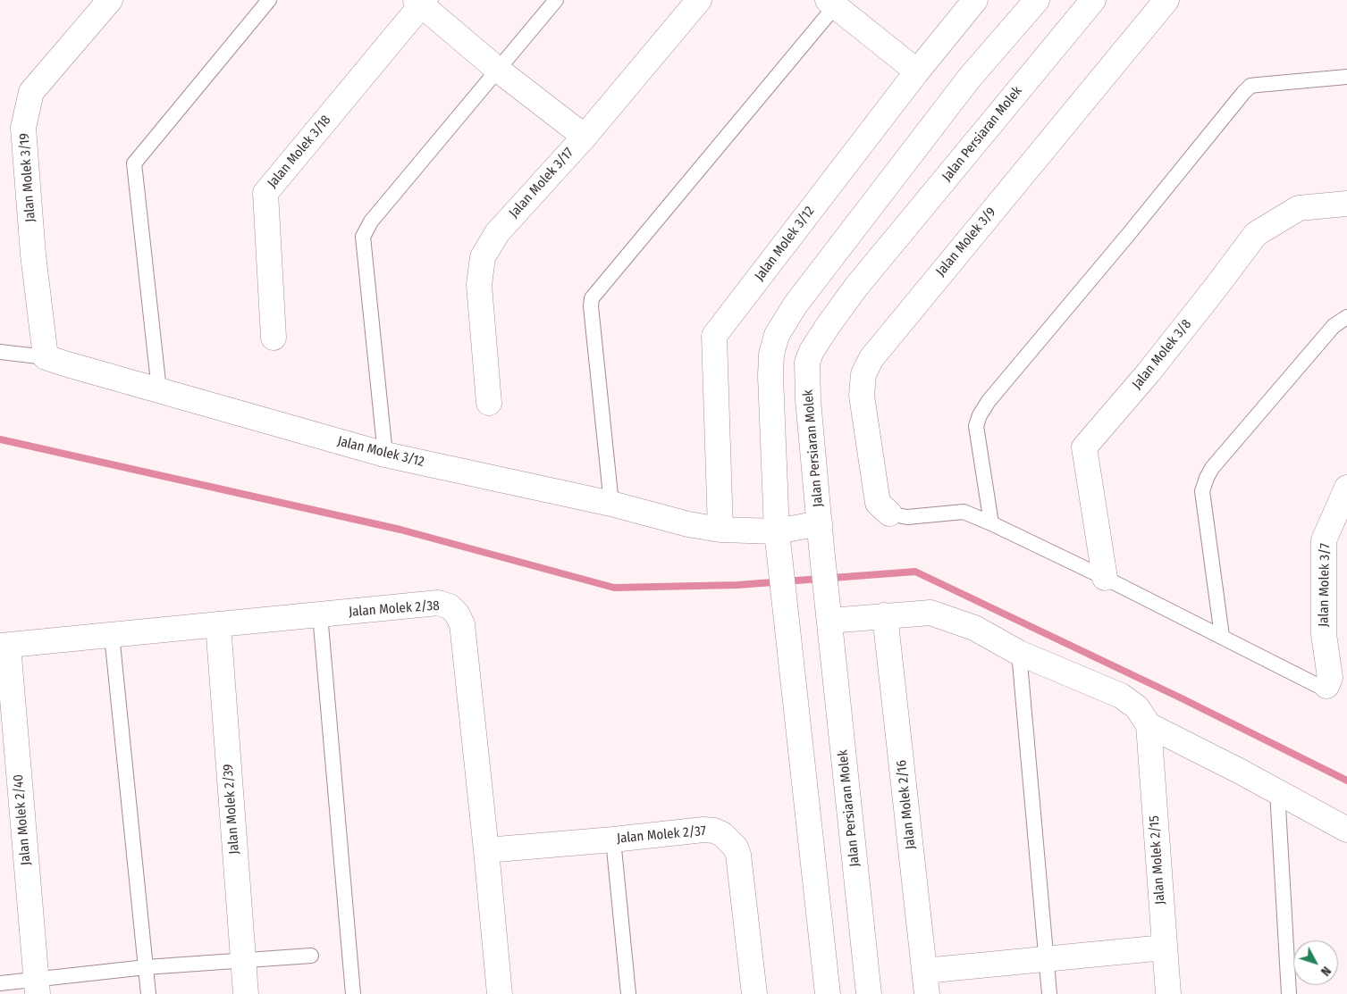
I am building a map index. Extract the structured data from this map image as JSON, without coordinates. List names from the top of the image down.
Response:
{
  "streets": {
    "street": [
      "Jalan Persiaran Molek",
      "Jalan Molek 3/18",
      "Jalan Molek 3/19",
      "Jalan Molek 3/17",
      "Jalan Molek 3/9",
      "Jalan Molek 3/12",
      "Jalan Molek 3/8",
      "Jalan Molek 3/7",
      "Jalan Molek 2/38",
      "Jalan Molek 2/16",
      "Jalan Molek 2/39",
      "Jalan Molek 2/40",
      "Jalan Molek 2/37",
      "Jalan Molek 2/15"
    ]
  },
  "crossings": [
    ["Jalan Persiaran Molek", "Jalan Molek 3/12"],
    ["Jalan Molek 3/19", "Jalan Molek 3/12"],
    ["Jalan Molek 2/38", "Jalan Molek 2/39"],
    ["Jalan Molek 2/38", "Jalan Molek 2/40"],
    ["Jalan Molek 2/38", "Jalan Molek 2/37"]
  ],
  "north": "bottom right"
}
